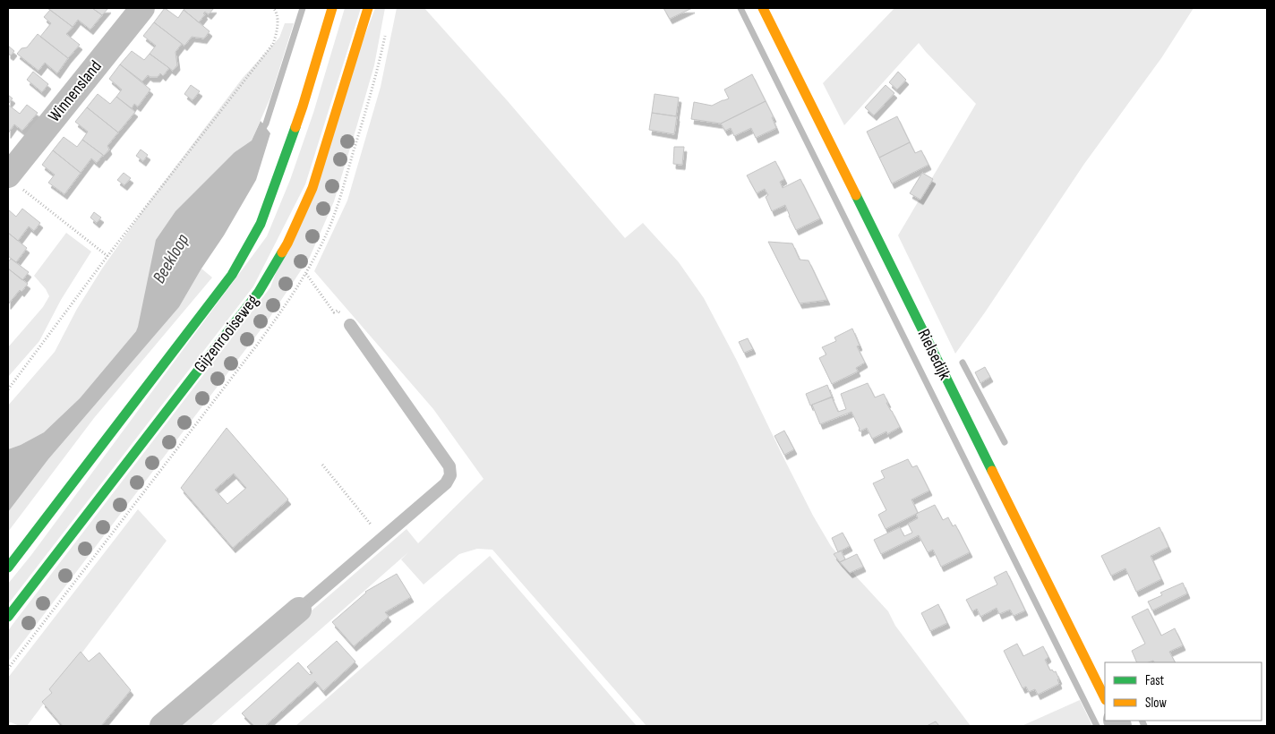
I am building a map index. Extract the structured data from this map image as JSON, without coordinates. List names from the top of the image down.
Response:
{
  "streets": {
    "main road": ["Gijzenrooiseweg", "Rielsedijk"],
    "street": ["Winnensland"]
  },
  "water": ["Beekloop"],
  "legend": ["Fast", "Slow"]
}
